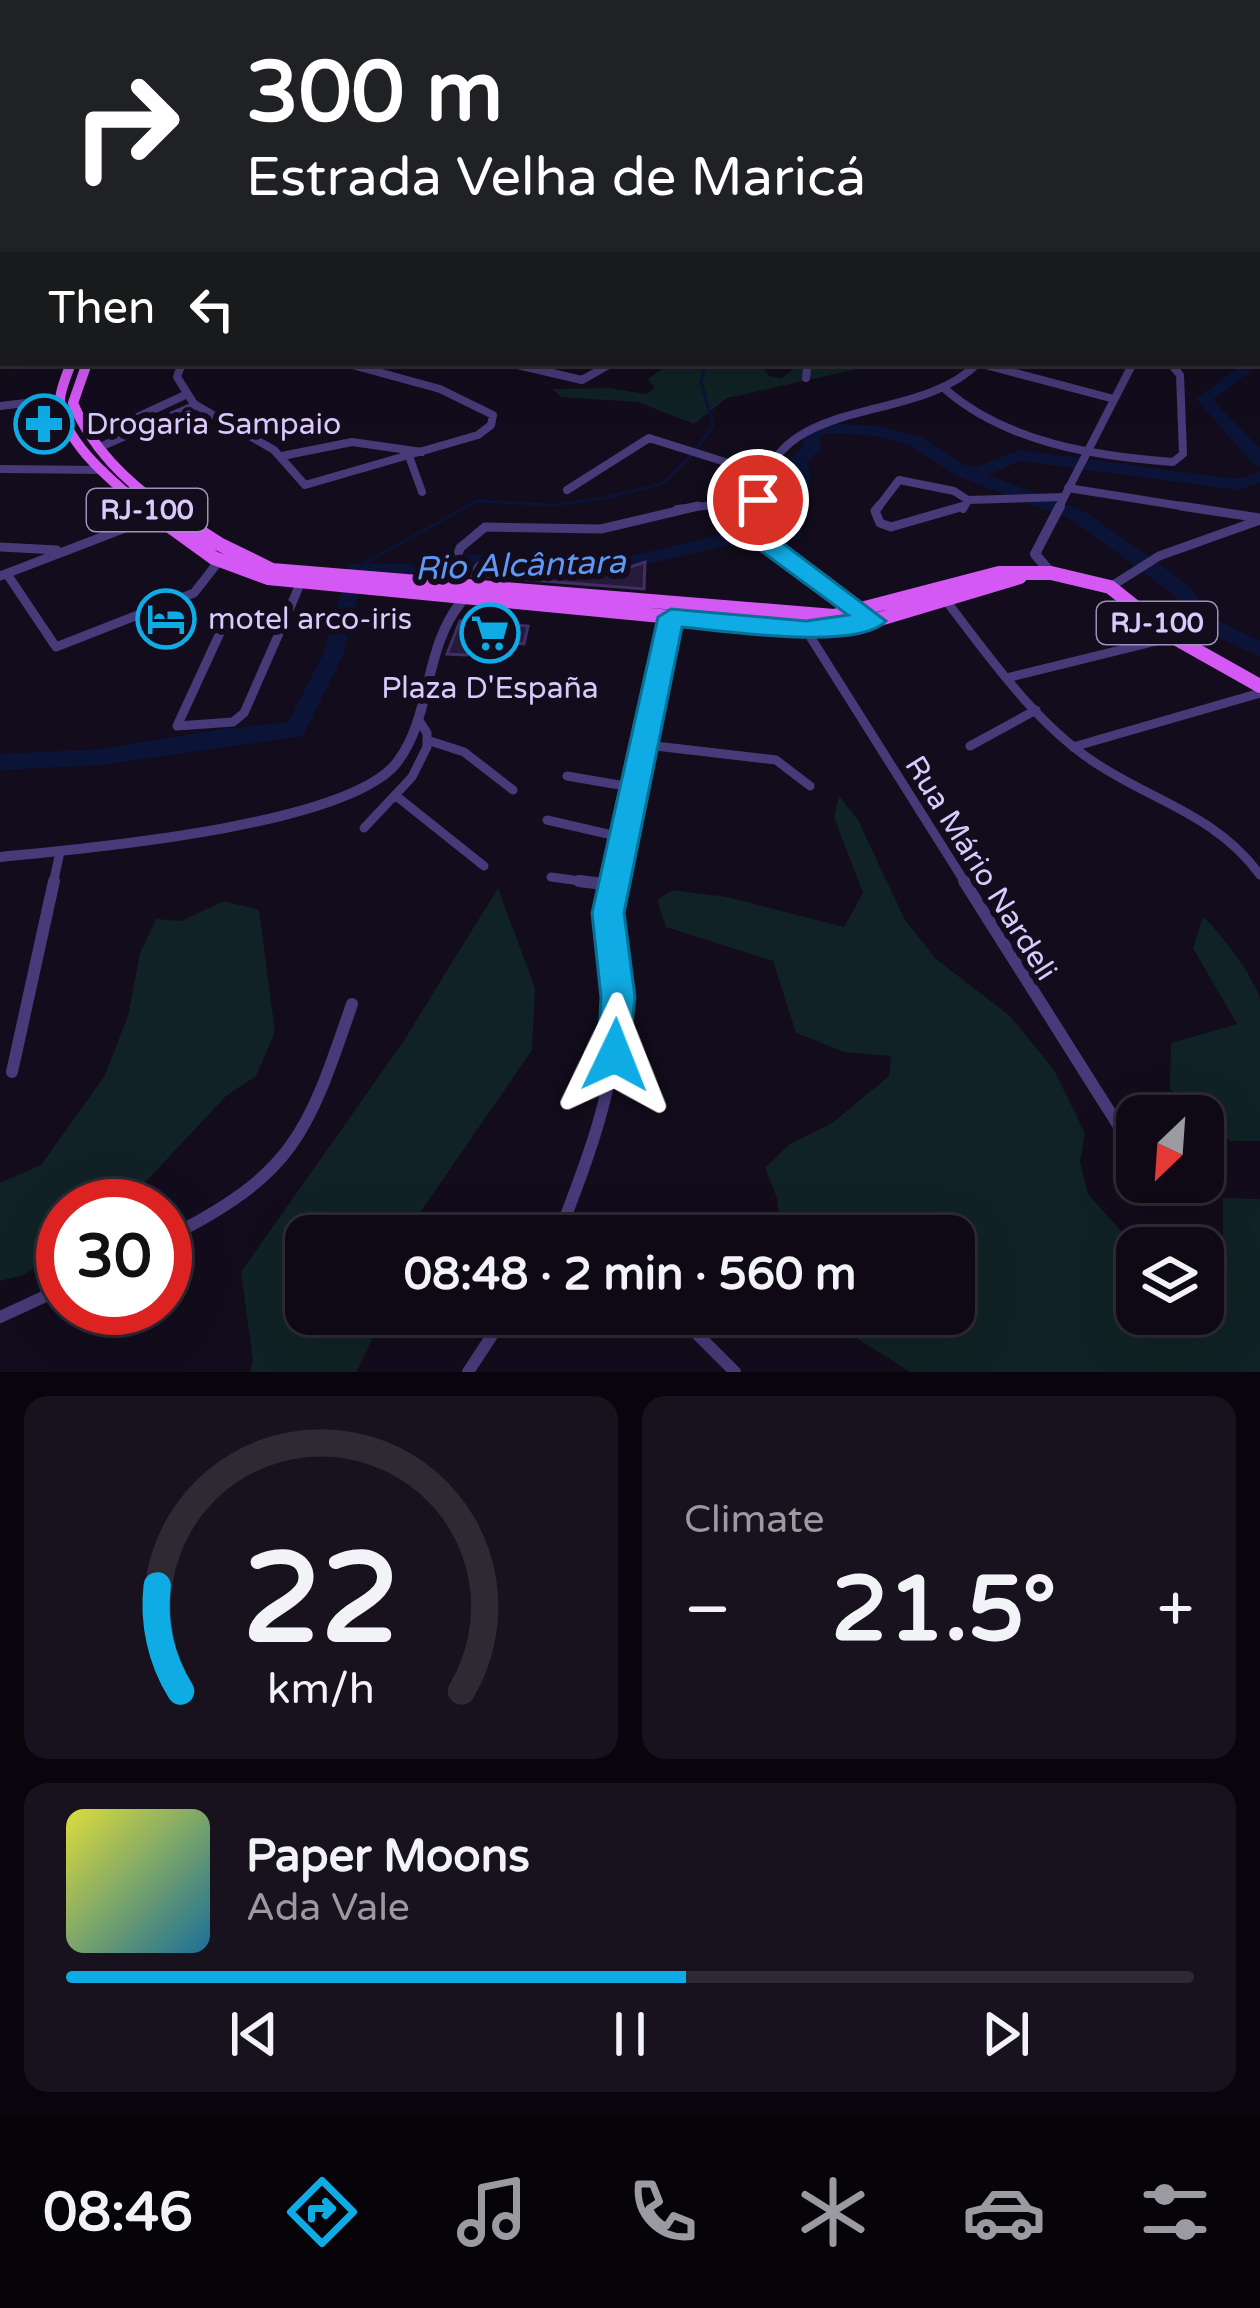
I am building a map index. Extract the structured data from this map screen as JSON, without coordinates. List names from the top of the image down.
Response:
{
  "streets": {
    "main road": ["RJ-100"],
    "street": ["Rua Mário Nardeli"]
  },
  "crossings": [
    ["RJ-100", "Rua Mário Nardeli"]
  ],
  "water": ["Rio Alcântara"],
  "places": {
    "pharmacy": ["Drogaria Sampaio"],
    "hotel": ["motel arco-iris"],
    "supermarket": ["Plaza D'España"]
  },
  "north": "bottom left",
  "page": {
    "turn": ["300 m", "Estrada Velha de Maricá"],
    "then": "Then",
    "limit": "30",
    "trip": "08:48 · 2 min · 560 m",
    "tile": "Climate",
    "heat": ["−", "21.5°", "+"],
    "song": ["Paper Moons", "Ada Vale"],
    "tabs": "08:46",
    "gauge": ["22", "km/h"]
  }
}
